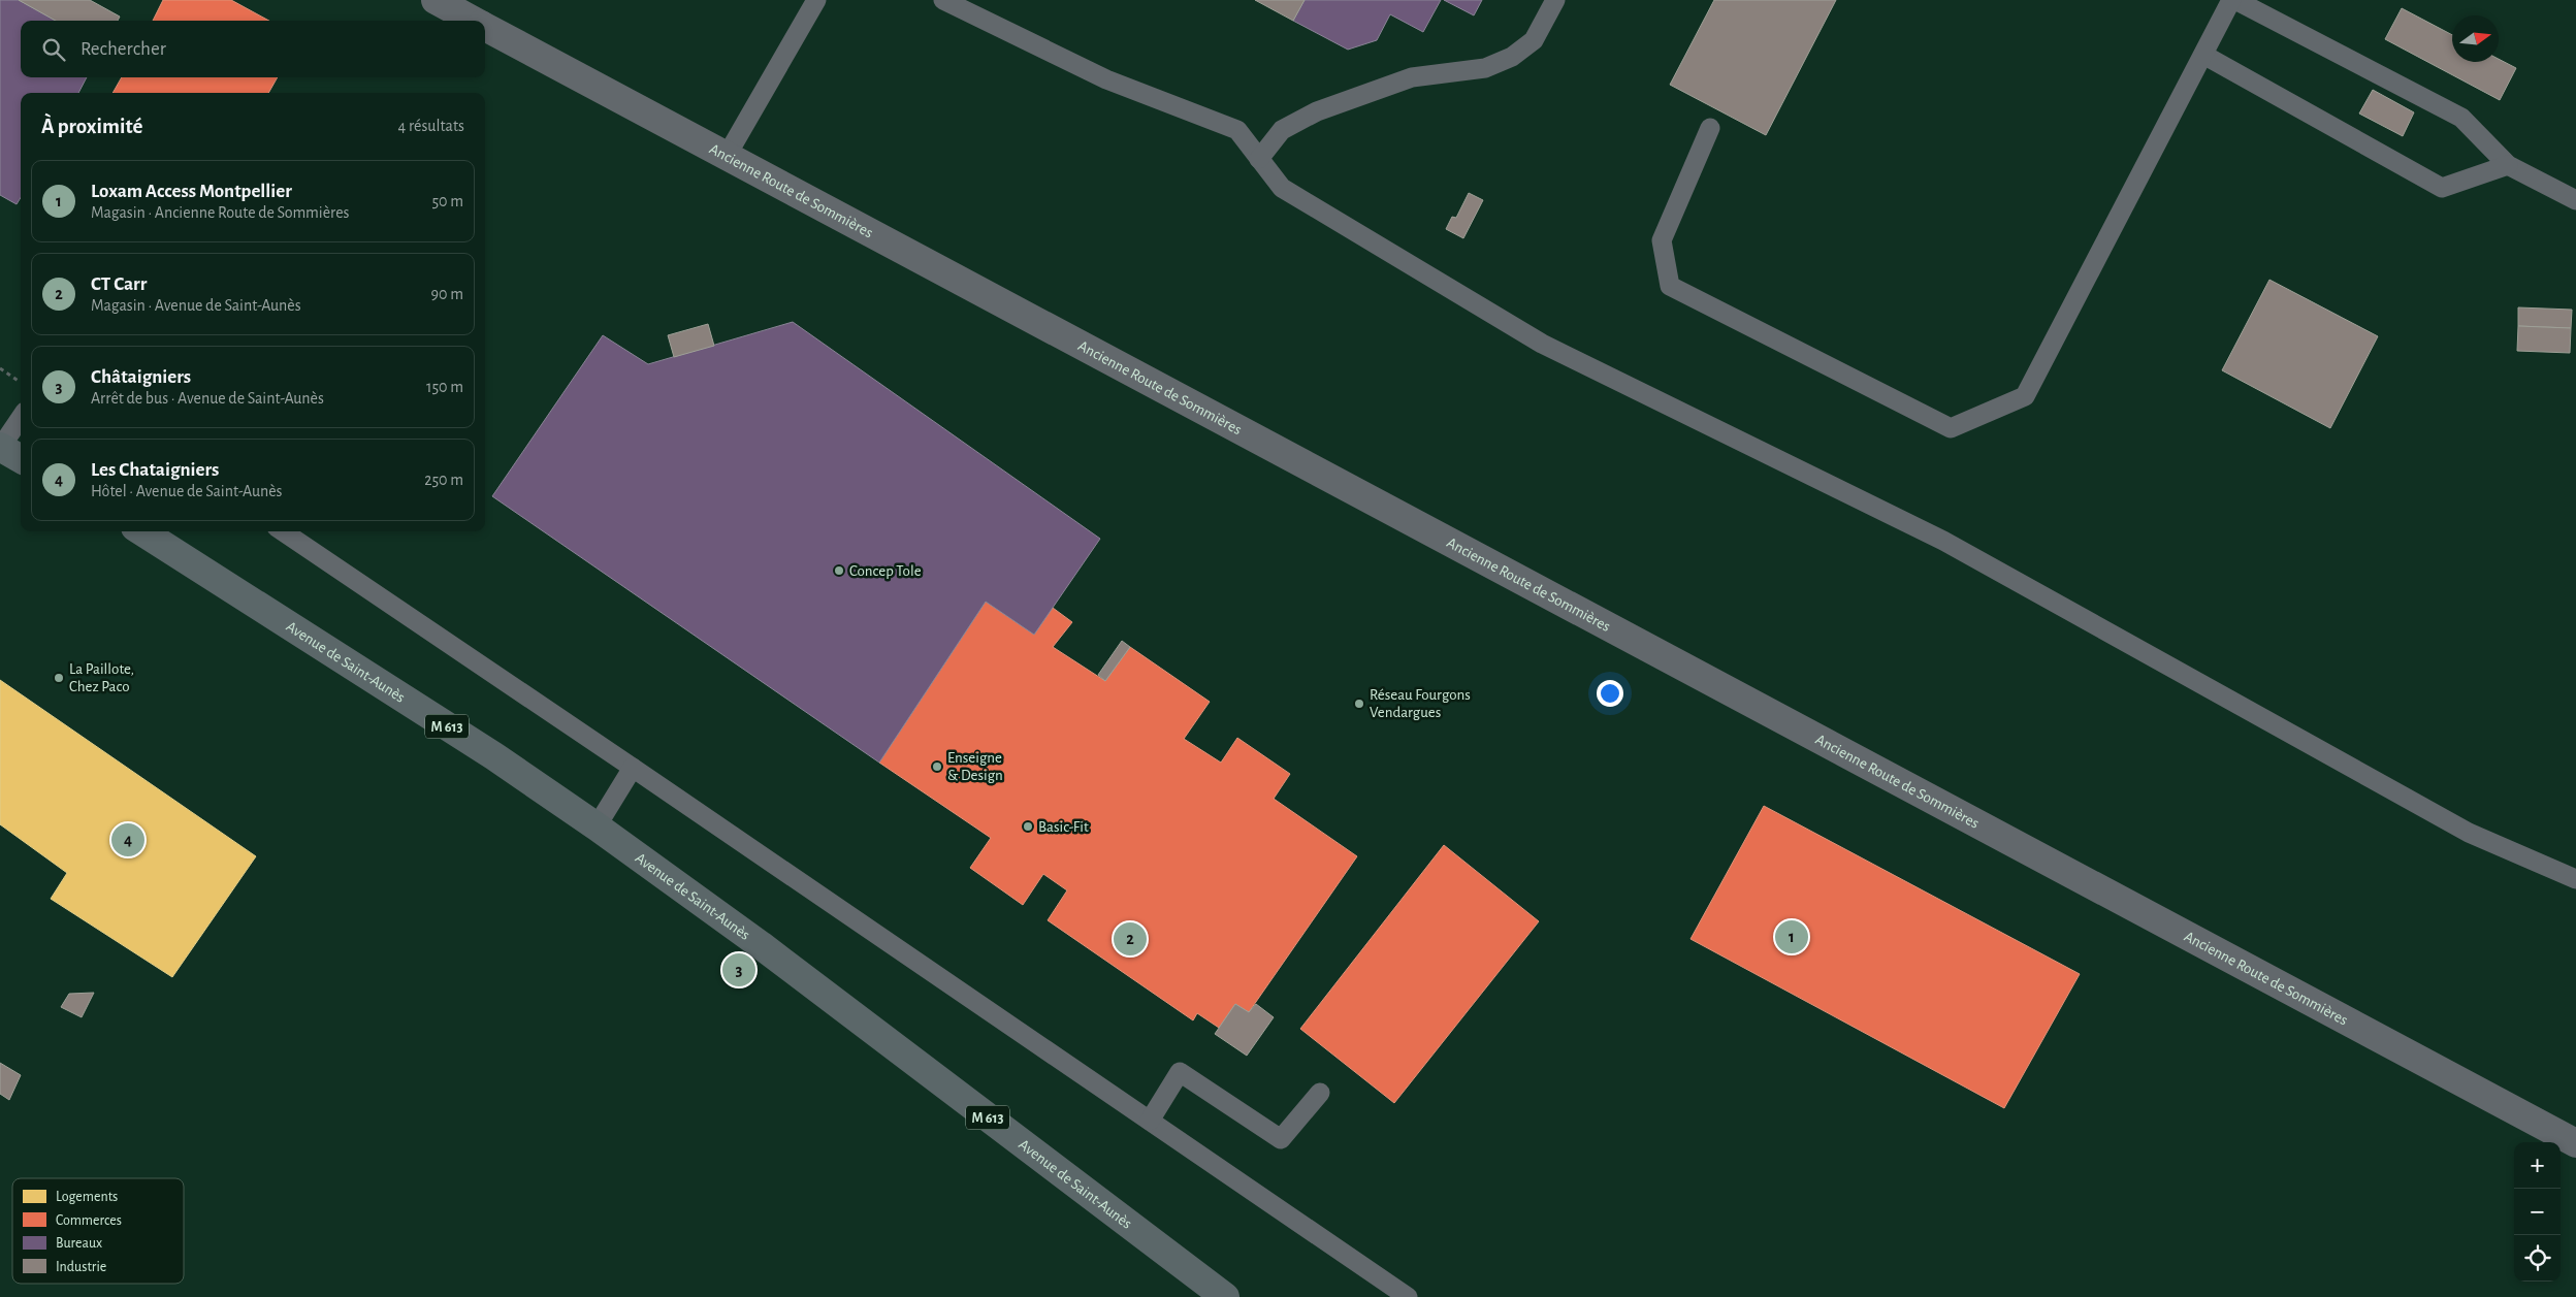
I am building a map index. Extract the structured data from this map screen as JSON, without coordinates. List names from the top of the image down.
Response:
{
  "streets": {
    "main road": ["Avenue de Saint-Aunès", "M 613"],
    "street": ["Ancienne Route de Sommières"]
  },
  "places": [
    "Concep Tole",
    "La Paillote, Chez Paco",
    "Réseau Fourgons Vendargues",
    "Enseigne & Design",
    "Basic-Fit"
  ],
  "legend": [
    "Logements",
    "Commerces",
    "Bureaux",
    "Industrie"
  ],
  "north": "right",
  "page": {
    "search": "Rechercher",
    "heading": ["À proximité", "4 résultats"],
    "list": [
      {
        "mark": "1",
        "name": "Loxam Access Montpellier",
        "note": "Magasin · Ancienne Route de Sommières",
        "value": "50 m"
      },
      {
        "mark": "2",
        "name": "CT Carr",
        "note": "Magasin · Avenue de Saint-Aunès",
        "value": "90 m"
      },
      {
        "mark": "3",
        "name": "Châtaigniers",
        "note": "Arrêt de bus · Avenue de Saint-Aunès",
        "value": "150 m"
      },
      {
        "mark": "4",
        "name": "Les Chataigniers",
        "note": "Hôtel · Avenue de Saint-Aunès",
        "value": "250 m"
      }
    ],
    "pins": [
      "4",
      "1",
      "2",
      "3"
    ],
    "map_buttons": ["+", "−"]
  }
}
